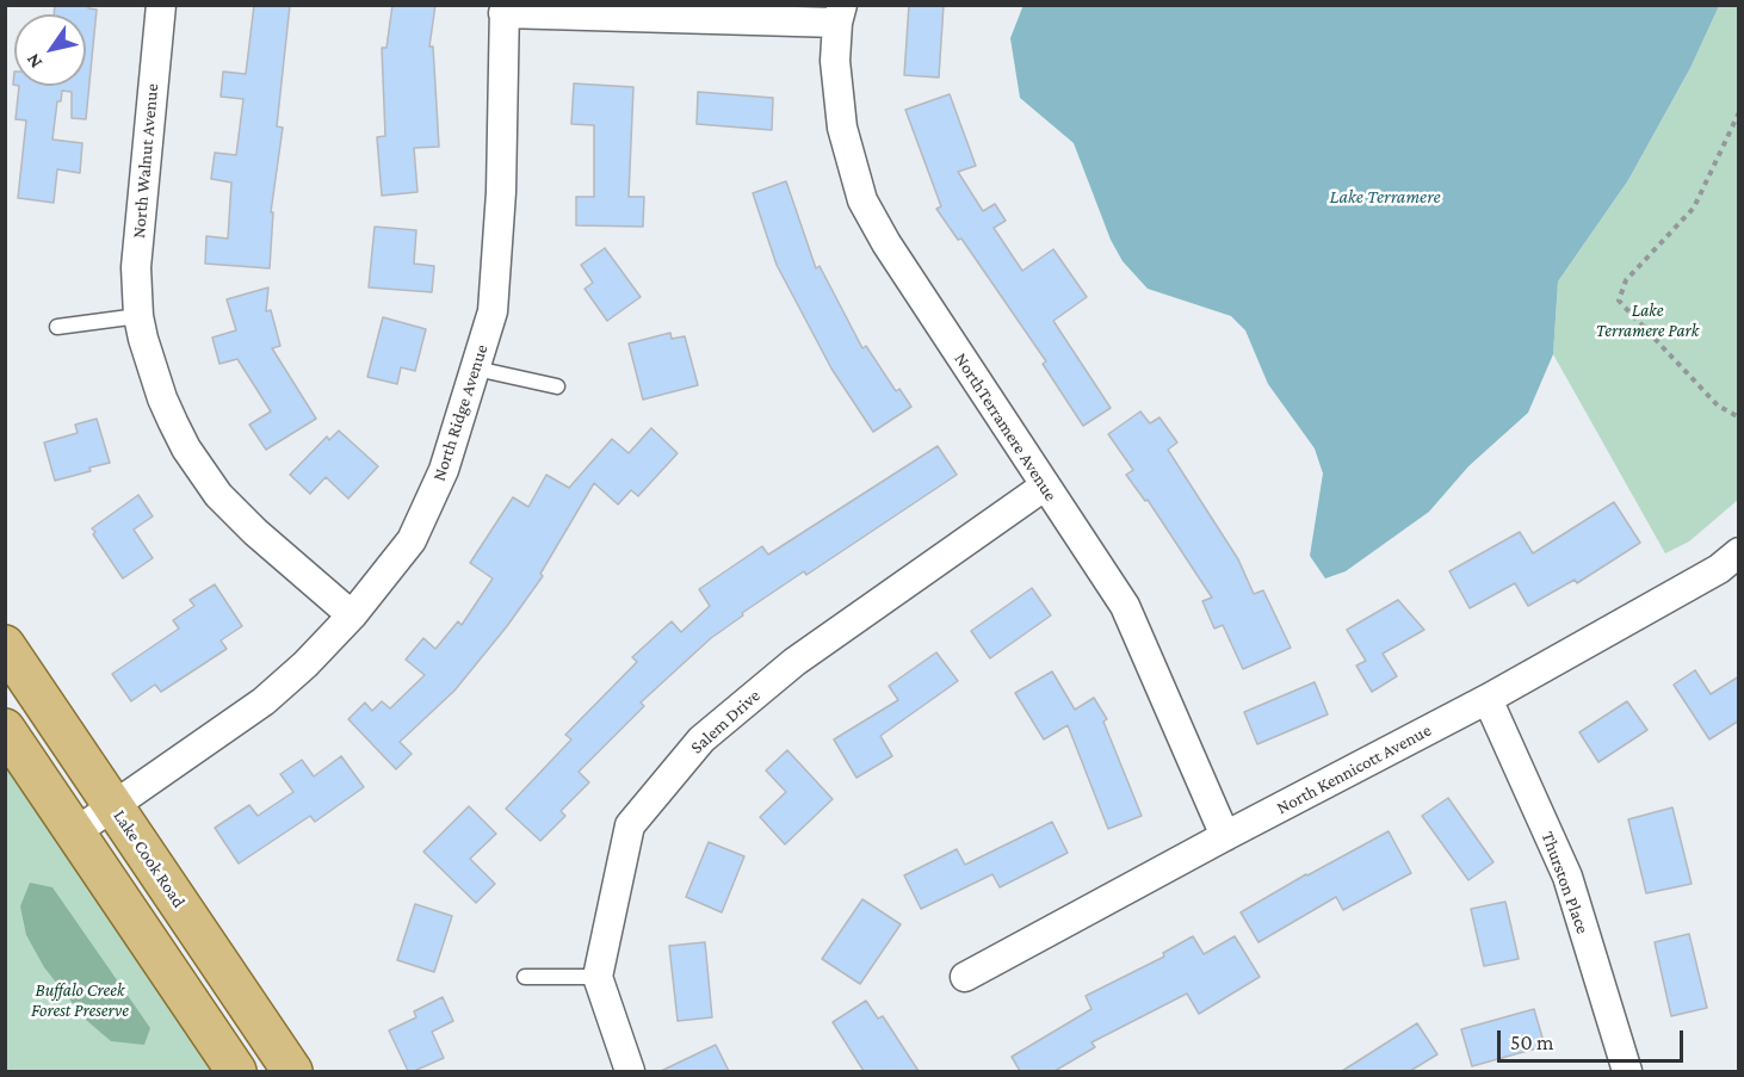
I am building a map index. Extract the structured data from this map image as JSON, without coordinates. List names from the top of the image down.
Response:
{
  "streets": {
    "main road": ["Lake Cook Road"],
    "street": [
      "North Walnut Avenue",
      "North Ridge Avenue",
      "NorthTerramere Avenue",
      "Salem Drive",
      "North Kennicott Avenue",
      "Thurston Place"
    ]
  },
  "crossings": [
    ["North Walnut Avenue", "North Ridge Avenue"],
    ["North Ridge Avenue", "Lake Cook Road"],
    ["NorthTerramere Avenue", "Salem Drive"],
    ["NorthTerramere Avenue", "North Kennicott Avenue"],
    ["North Kennicott Avenue", "Thurston Place"]
  ],
  "water": ["Lake Terramere"],
  "parks": ["Lake Terramere Park", "Buffalo Creek Forest Preserve"],
  "scale_bar": "50 m",
  "north": "bottom left"
}
